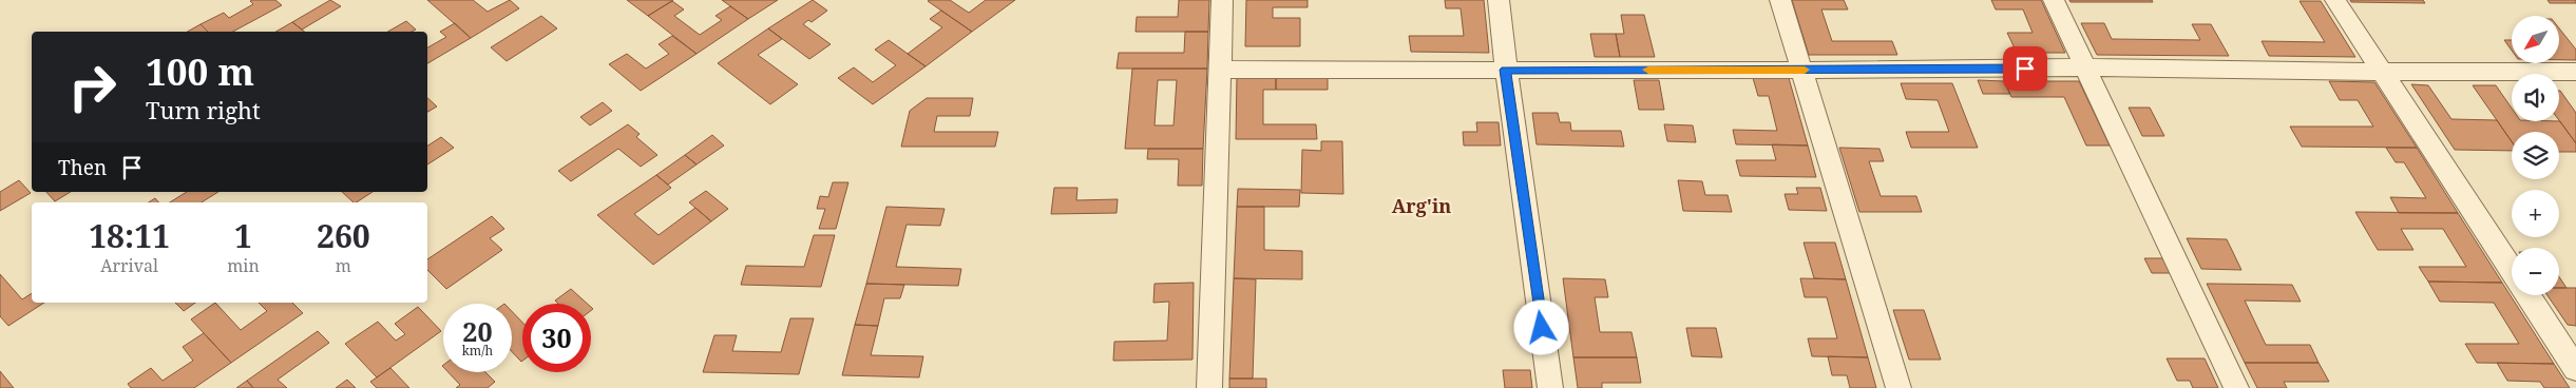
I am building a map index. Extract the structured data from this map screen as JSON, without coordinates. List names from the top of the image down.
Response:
{
  "districts": ["Arg'in"],
  "north": "bottom left",
  "page": {
    "map_buttons": ["+", "−"],
    "turn": ["100 m", "Turn right"],
    "then": "Then",
    "eta": [
      "18:11",
      "Arrival",
      "1",
      "min",
      "260",
      "m"
    ],
    "speed": "20 km/h",
    "limit": "30"
  }
}
